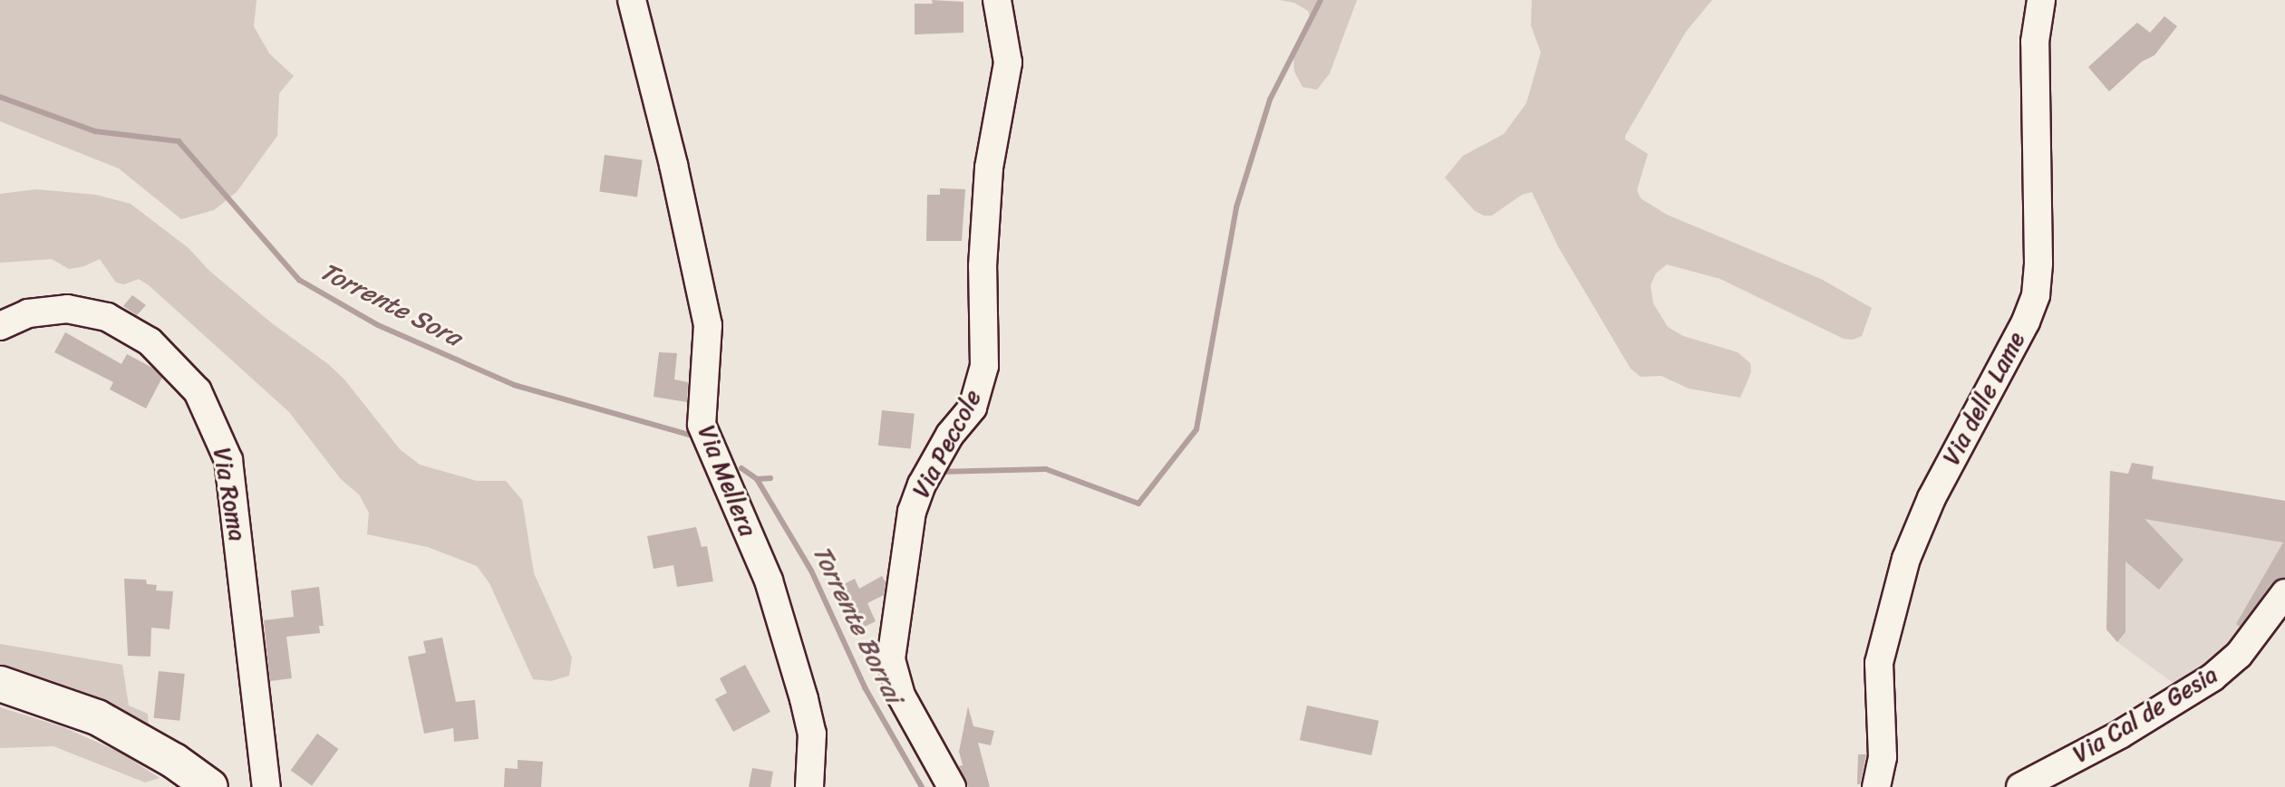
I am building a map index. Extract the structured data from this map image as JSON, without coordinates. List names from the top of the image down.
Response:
{
  "streets": {
    "street": [
      "Via delle Lame",
      "Via Peccole",
      "Via Mellera",
      "Via Roma",
      "Via Cal de Gesia"
    ]
  },
  "water": ["Torrente Sora", "Torrente Borrai"]
}
